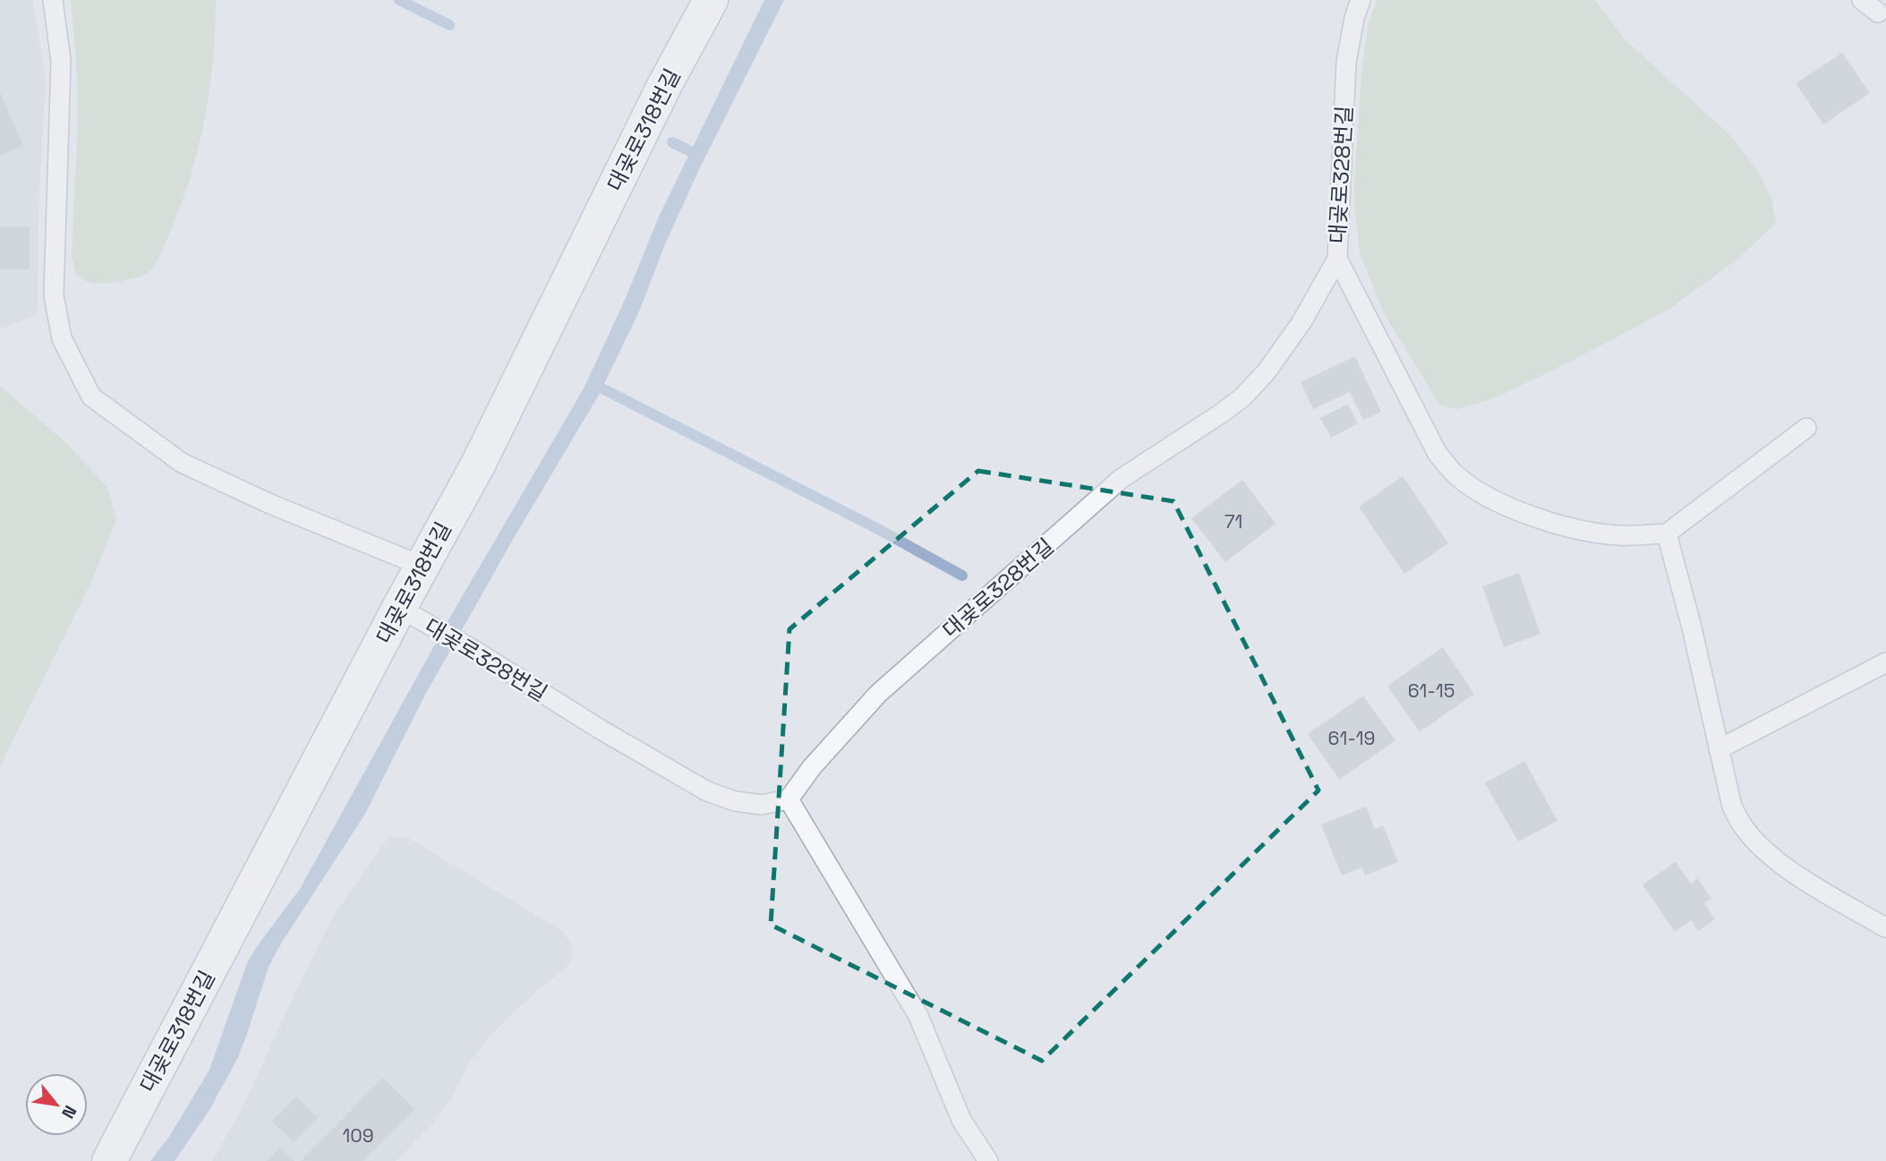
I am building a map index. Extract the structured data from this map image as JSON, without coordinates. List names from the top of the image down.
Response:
{
  "streets": {
    "street": ["대곶로318번길"],
    "lane": ["대곶로328번길"]
  },
  "crossings": [
    ["대곶로318번길", "대곶로328번길"]
  ],
  "house_numbers": [
    "71",
    "61-15",
    "61-19",
    "109"
  ],
  "north": "bottom right"
}
